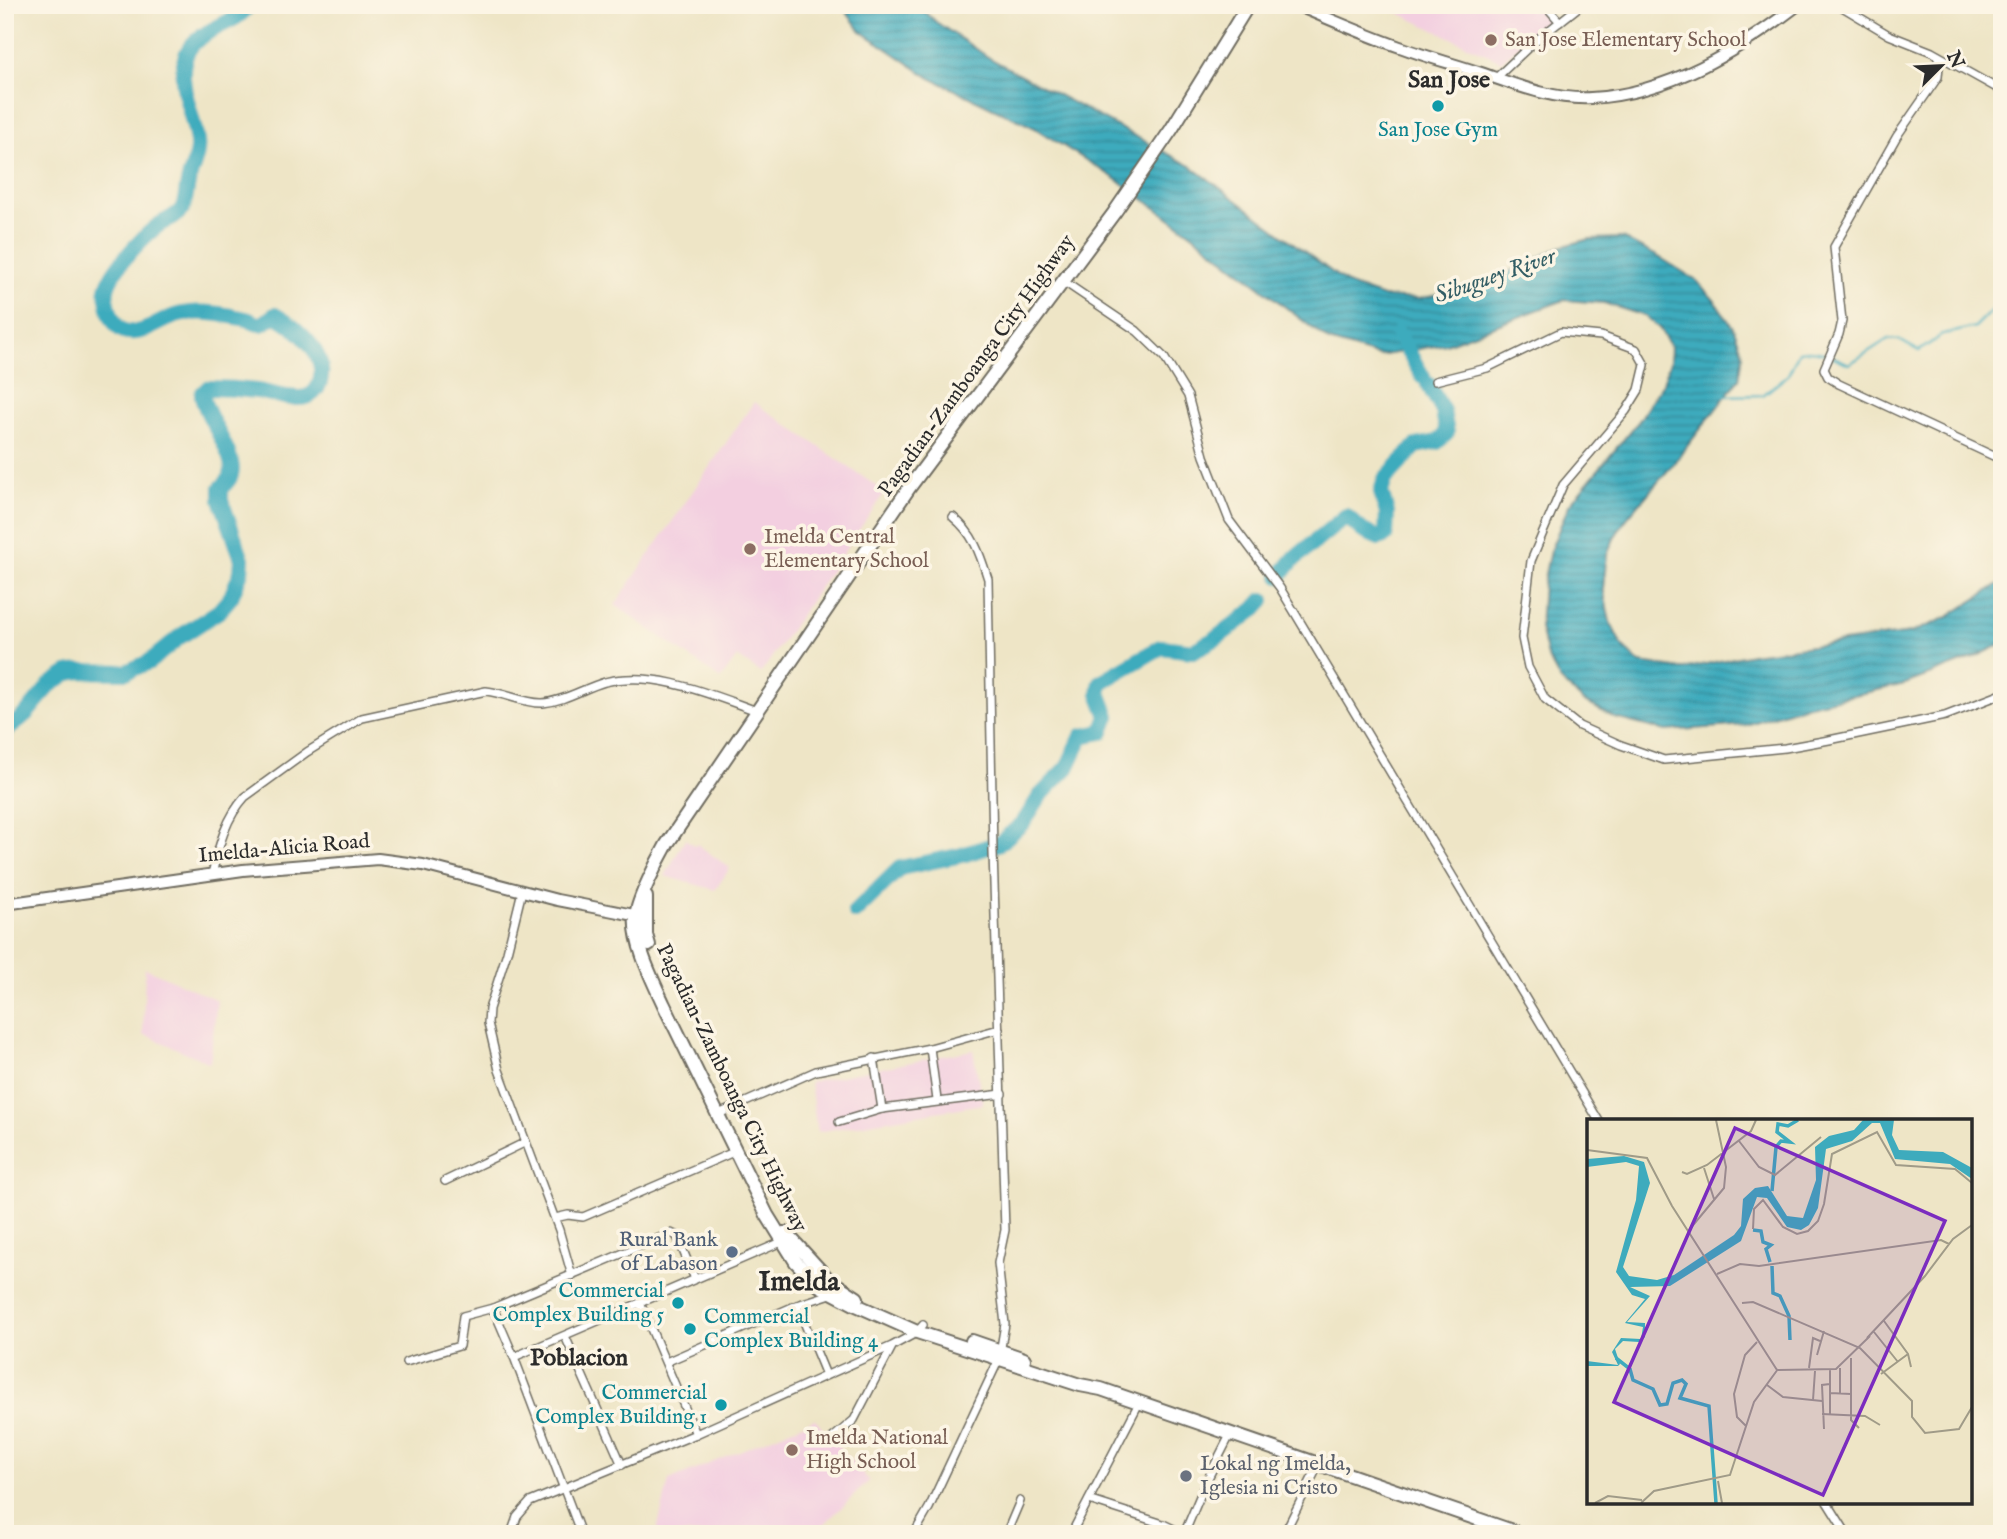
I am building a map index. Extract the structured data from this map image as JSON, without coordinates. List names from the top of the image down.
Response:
{
  "streets": {
    "highway": ["Pagadian-Zamboanga City Highway"],
    "main road": ["Imelda-Alicia Road"]
  },
  "crossings": [
    ["Pagadian-Zamboanga City Highway", "Imelda-Alicia Road"]
  ],
  "districts": ["San Jose", "Imelda", "Poblacion"],
  "water": ["Sibuguey River"],
  "places": [
    "San Jose Elementary School",
    "San Jose Gym",
    "Imelda Central Elementary School",
    "Rural Bank of Labason",
    "Commercial Complex Building 5",
    "Commercial Complex Building 4",
    "Commercial Complex Building 1",
    "Imelda National High School",
    "Lokal ng Imelda, Iglesia ni Cristo"
  ],
  "north": "top right"
}
